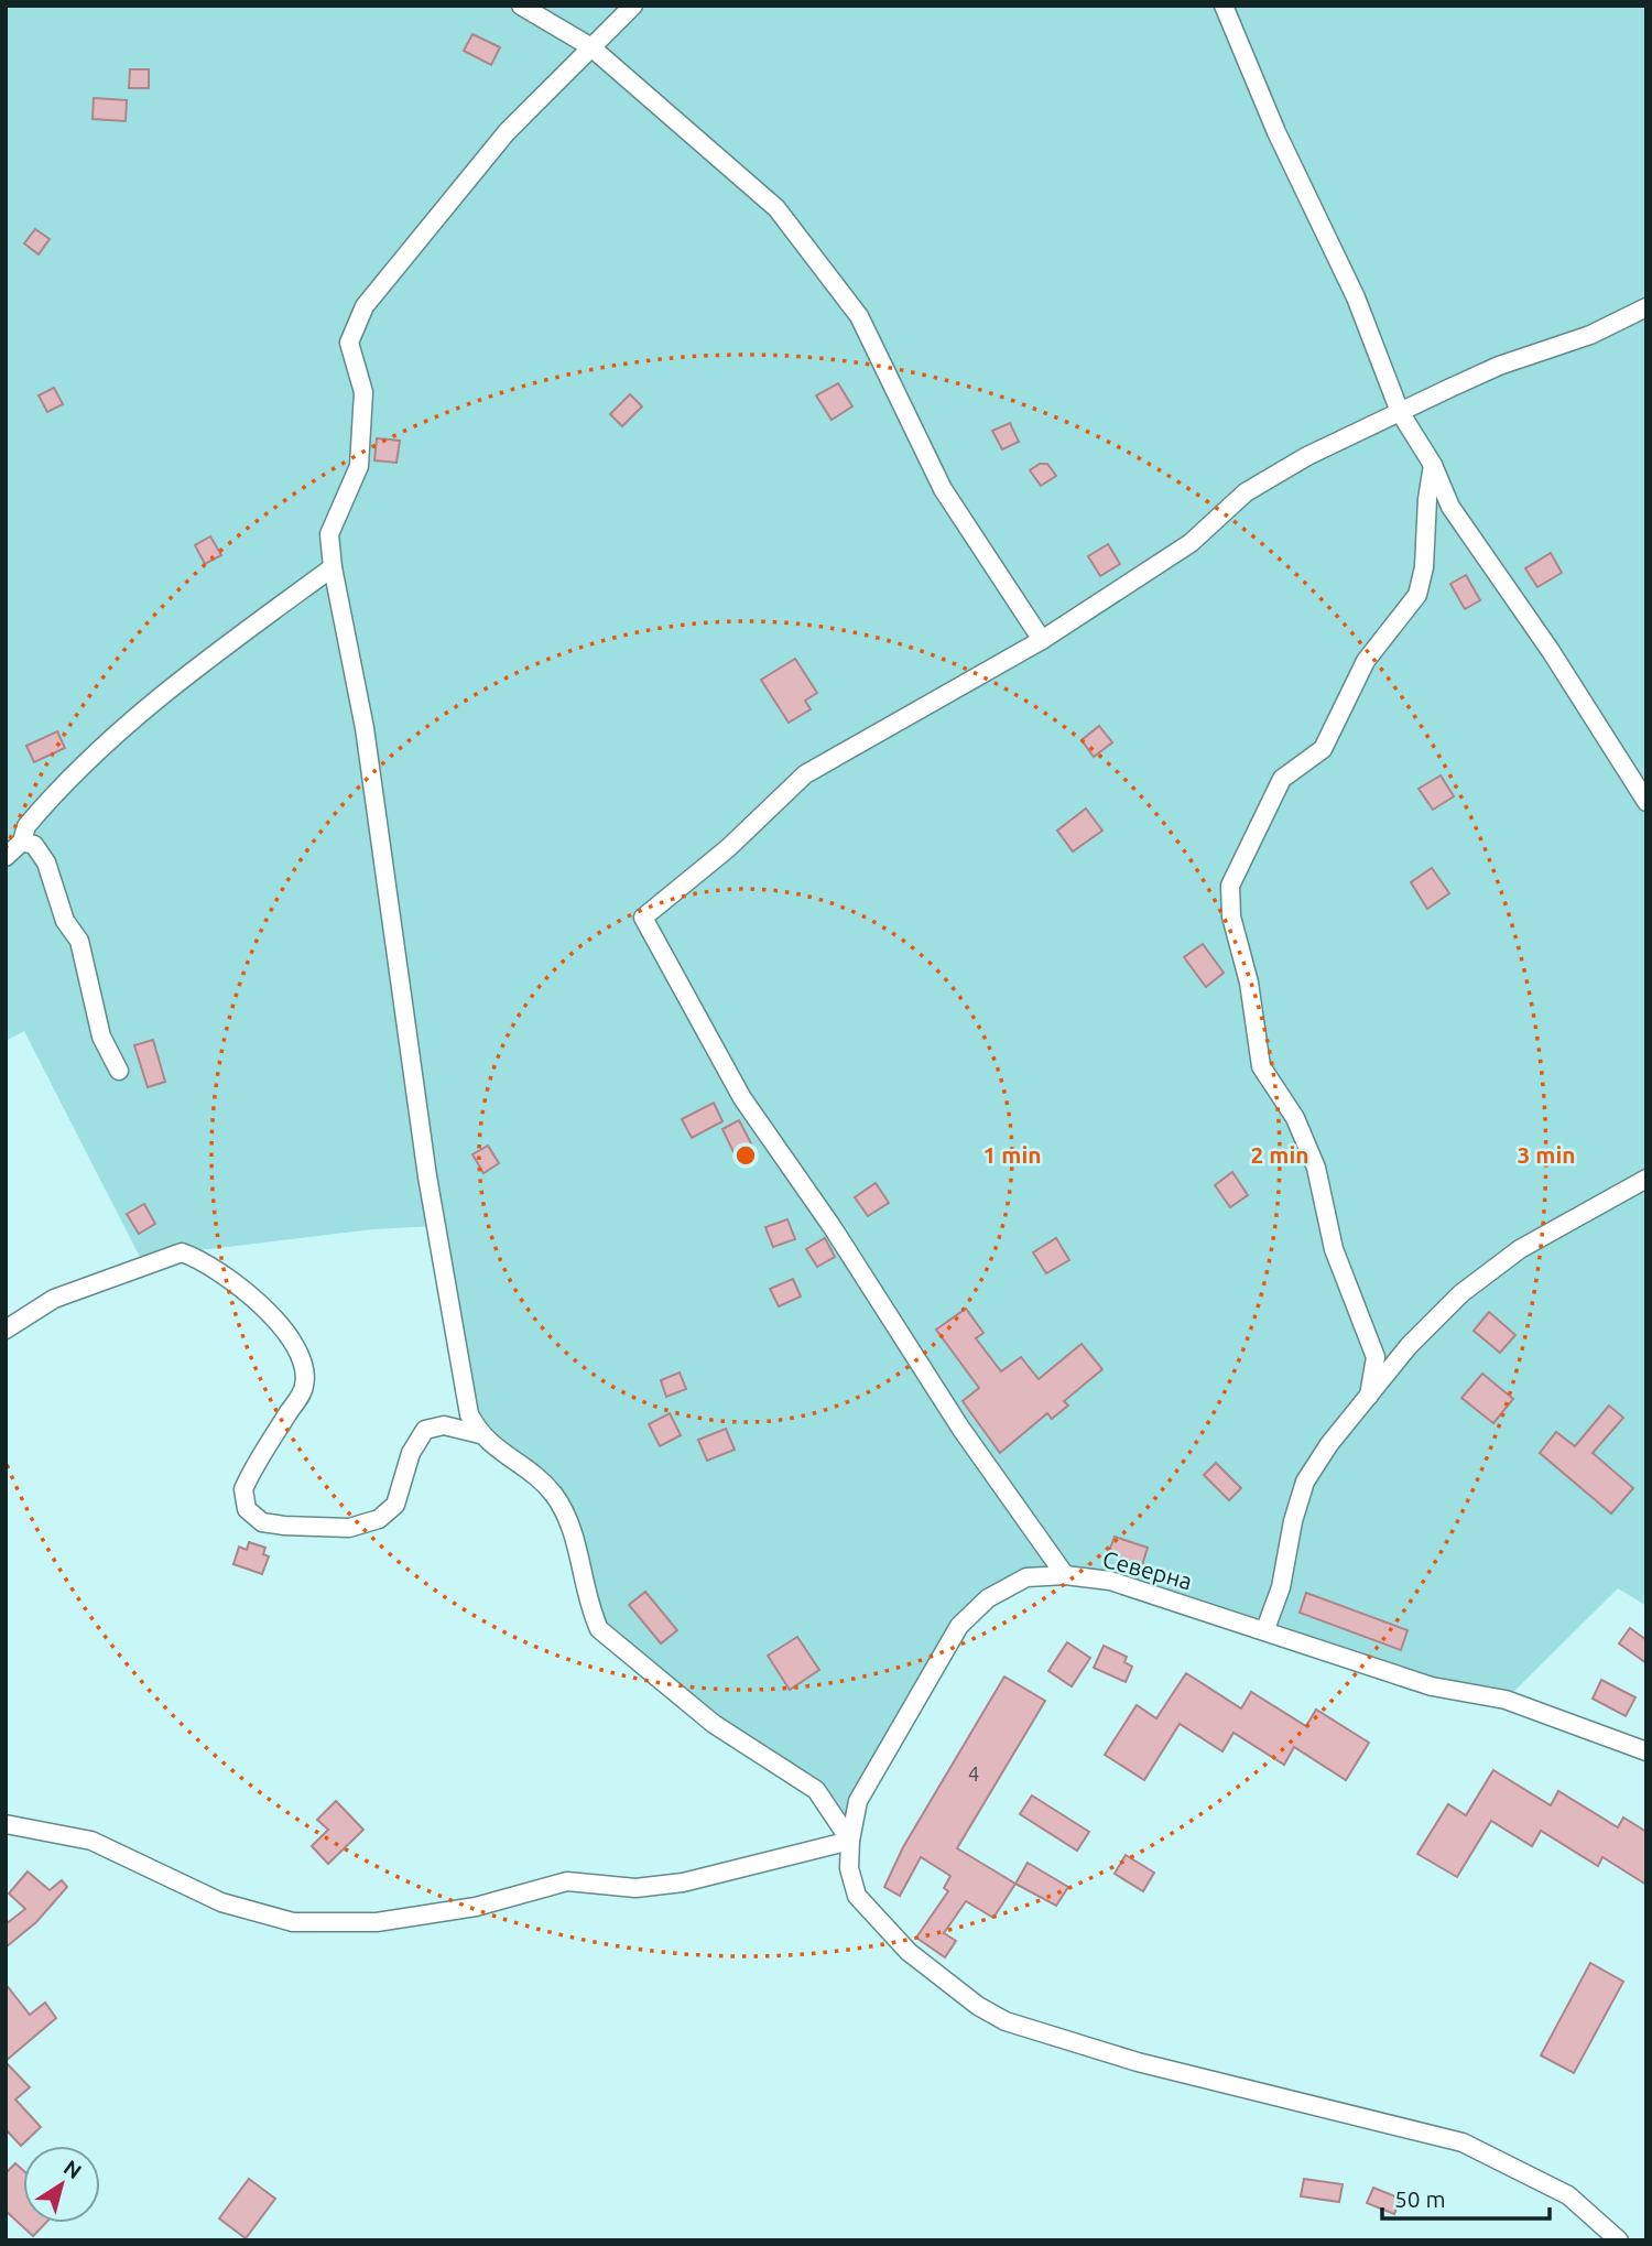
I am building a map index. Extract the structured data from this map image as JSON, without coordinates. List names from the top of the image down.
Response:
{
  "streets": {
    "street": ["Северна"]
  },
  "house_numbers": ["4"],
  "scale_bar": "50 m",
  "north": "top right",
  "rings": ["1 min", "2 min", "3 min"]
}
